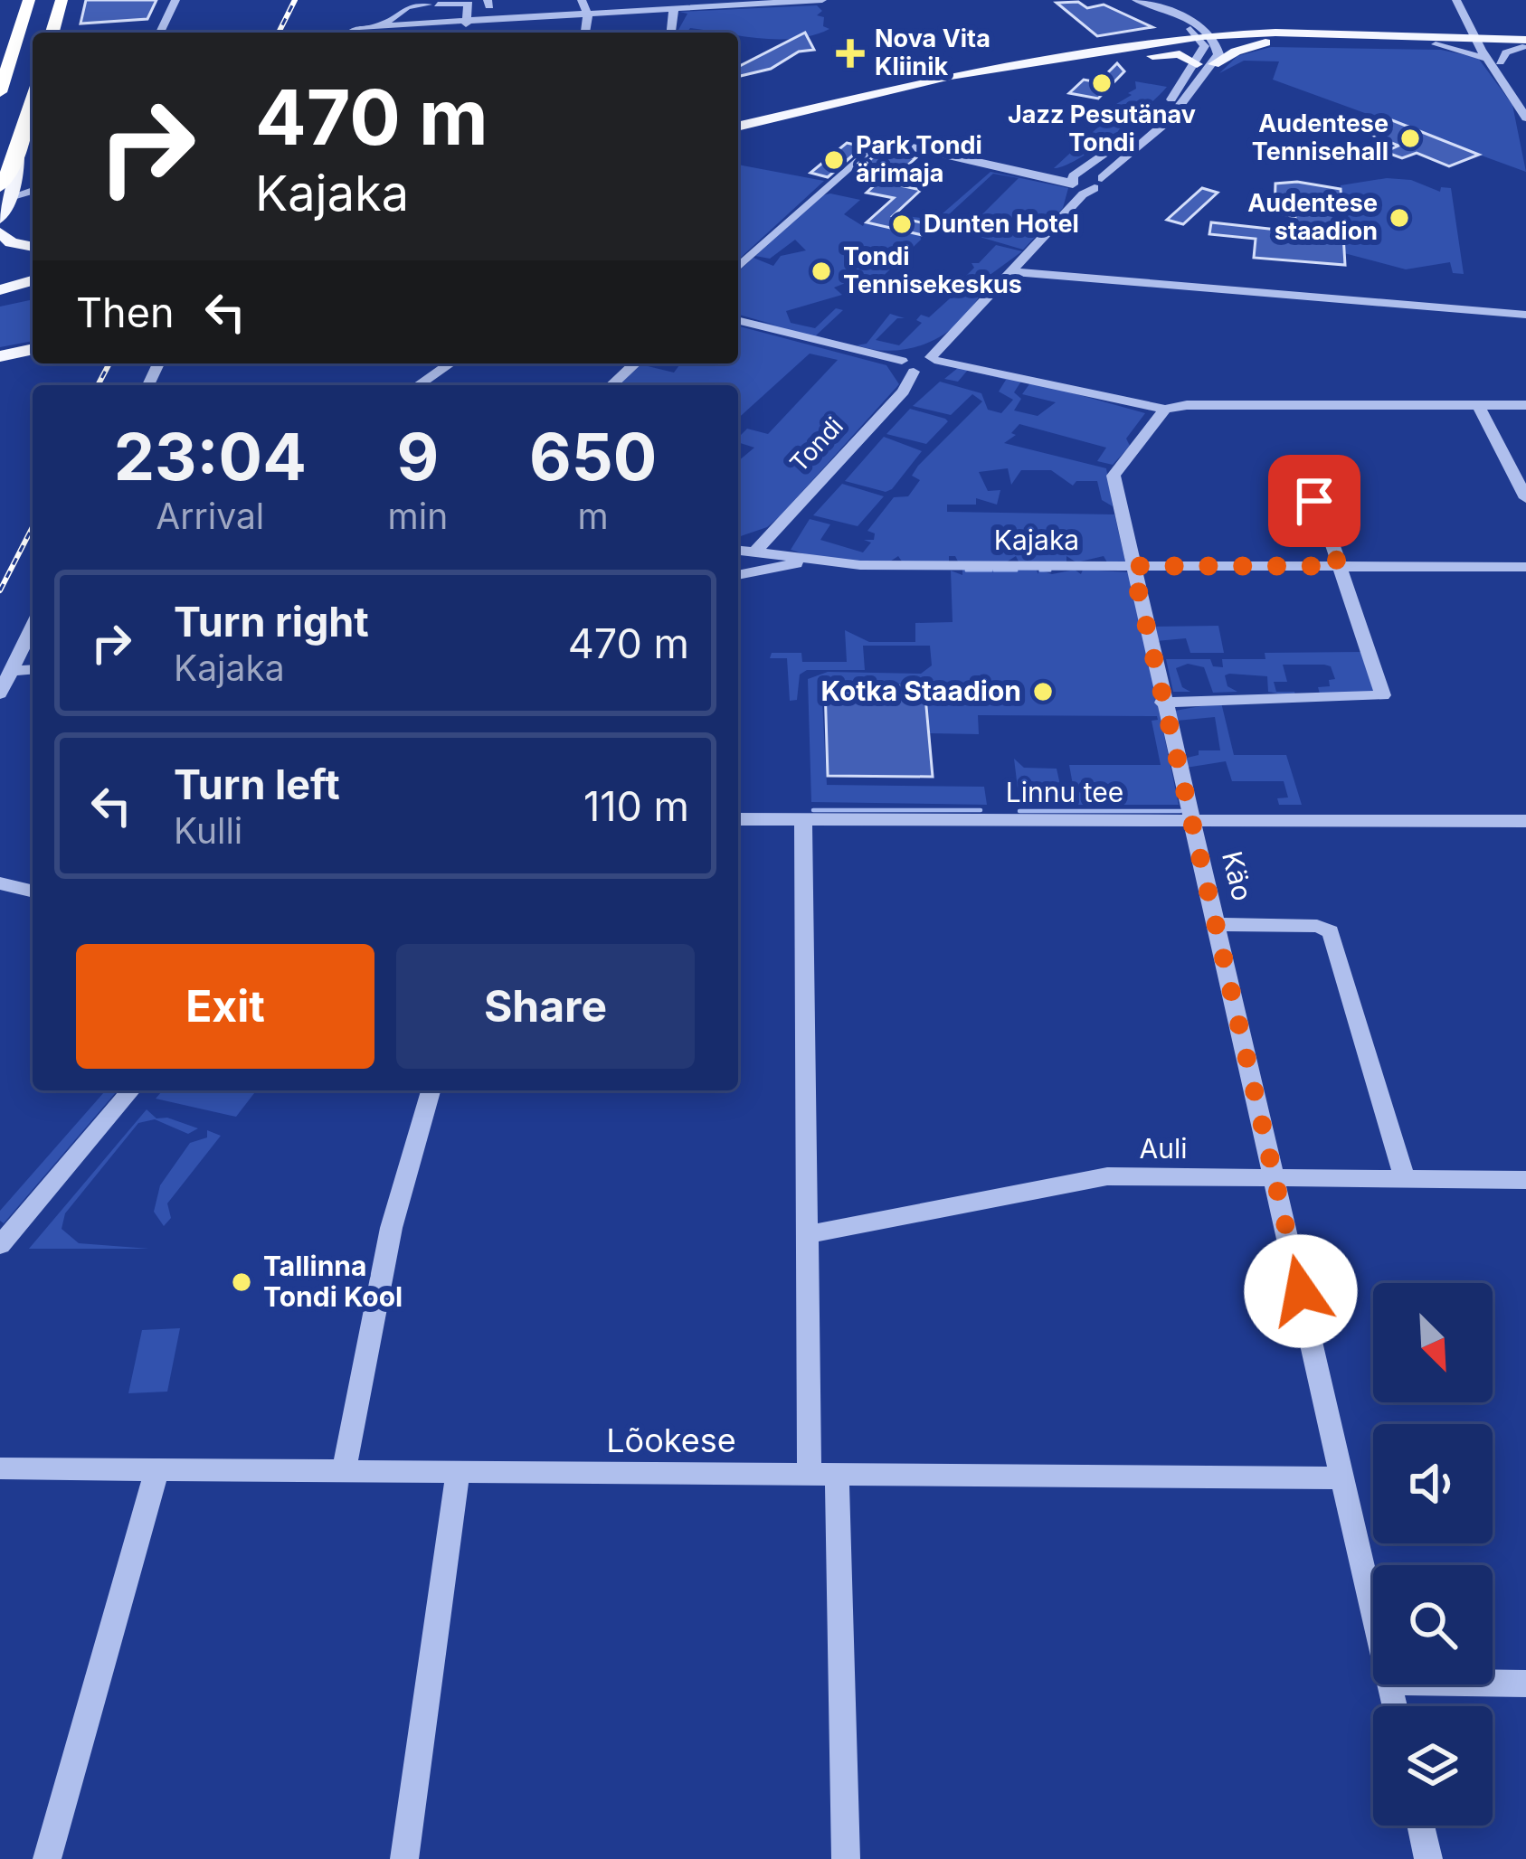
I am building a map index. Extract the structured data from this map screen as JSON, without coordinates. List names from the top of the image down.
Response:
{
  "streets": {
    "street": [
      "Tondi",
      "Kajaka",
      "Linnu tee",
      "Käo",
      "Auli",
      "Lõokese"
    ]
  },
  "crossings": [
    ["Tondi", "Kajaka"],
    ["Kajaka", "Käo"],
    ["Linnu tee", "Käo"],
    ["Käo", "Auli"],
    ["Käo", "Lõokese"]
  ],
  "places": {
    "health": ["Nova Vita Kliinik"],
    "other": [
      "Jazz Pesutänav Tondi",
      "Audentese Tennisehall",
      "Park Tondi ärimaja",
      "Audentese staadion",
      "Dunten Hotel",
      "Tondi Tennisekeskus",
      "Kotka Staadion",
      "Tallinna Tondi Kool"
    ]
  },
  "north": "bottom right",
  "page": {
    "turn": ["470 m", "Kajaka"],
    "then": "Then",
    "eta": [
      "23:04",
      "Arrival",
      "9",
      "min",
      "650",
      "m"
    ],
    "list": [
      {
        "name": "Turn right",
        "note": "Kajaka",
        "value": "470 m"
      },
      {
        "name": "Turn left",
        "note": "Kulli",
        "value": "110 m"
      }
    ],
    "buttons": ["Exit", "Share"]
  }
}
